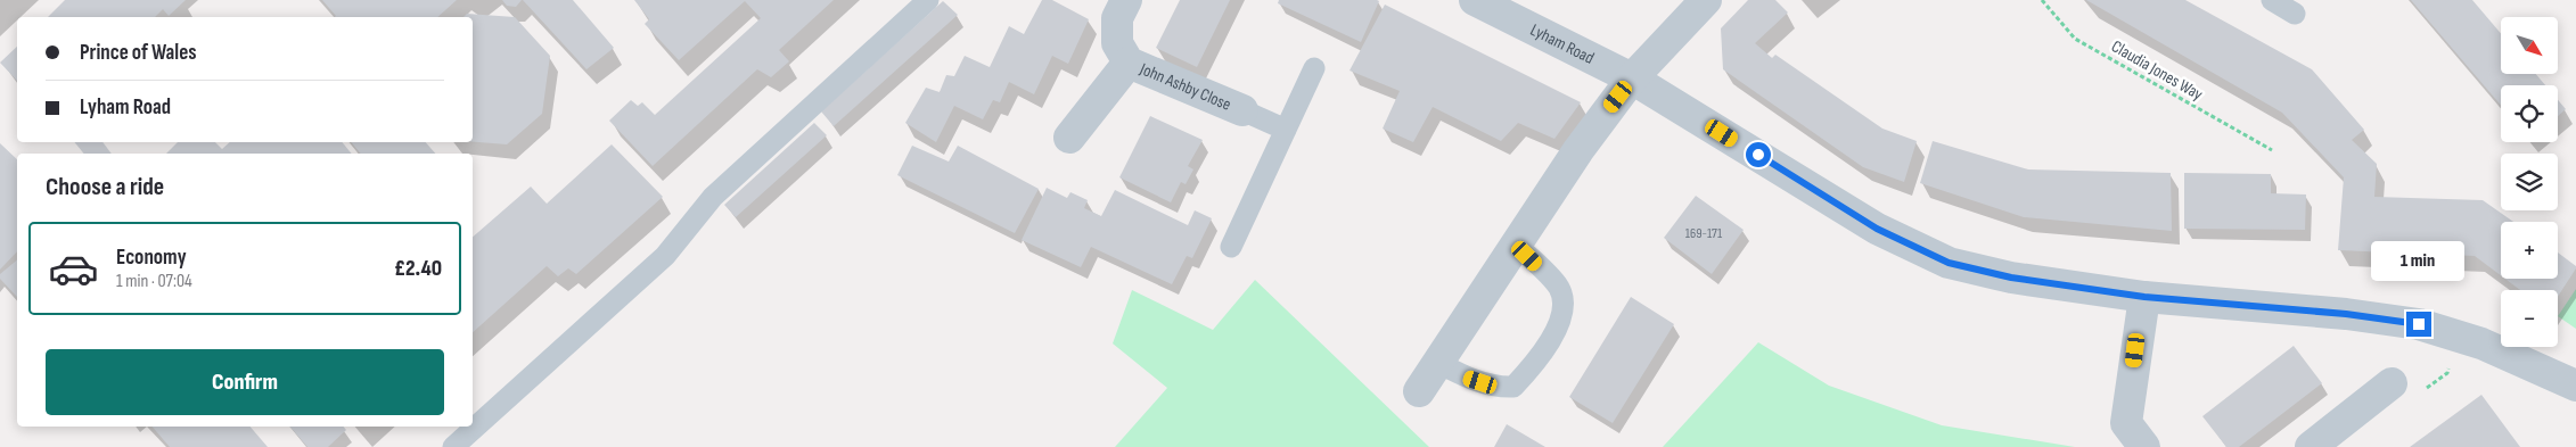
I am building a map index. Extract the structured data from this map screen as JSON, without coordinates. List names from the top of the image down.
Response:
{
  "streets": {
    "street": ["Lyham Road", "John Ashby Close"],
    "path": ["Claudia Jones Way"]
  },
  "house_numbers": ["169-171"],
  "north": "bottom right",
  "page": {
    "map_buttons": ["+", "−"],
    "banner": ["Prince of Wales", "Lyham Road"],
    "heading": "Choose a ride",
    "list": [
      {
        "name": "Economy",
        "note": "1 min · 07:04",
        "value": "£2.40"
      }
    ],
    "bubble": "1 min",
    "buttons": "Confirm"
  }
}
